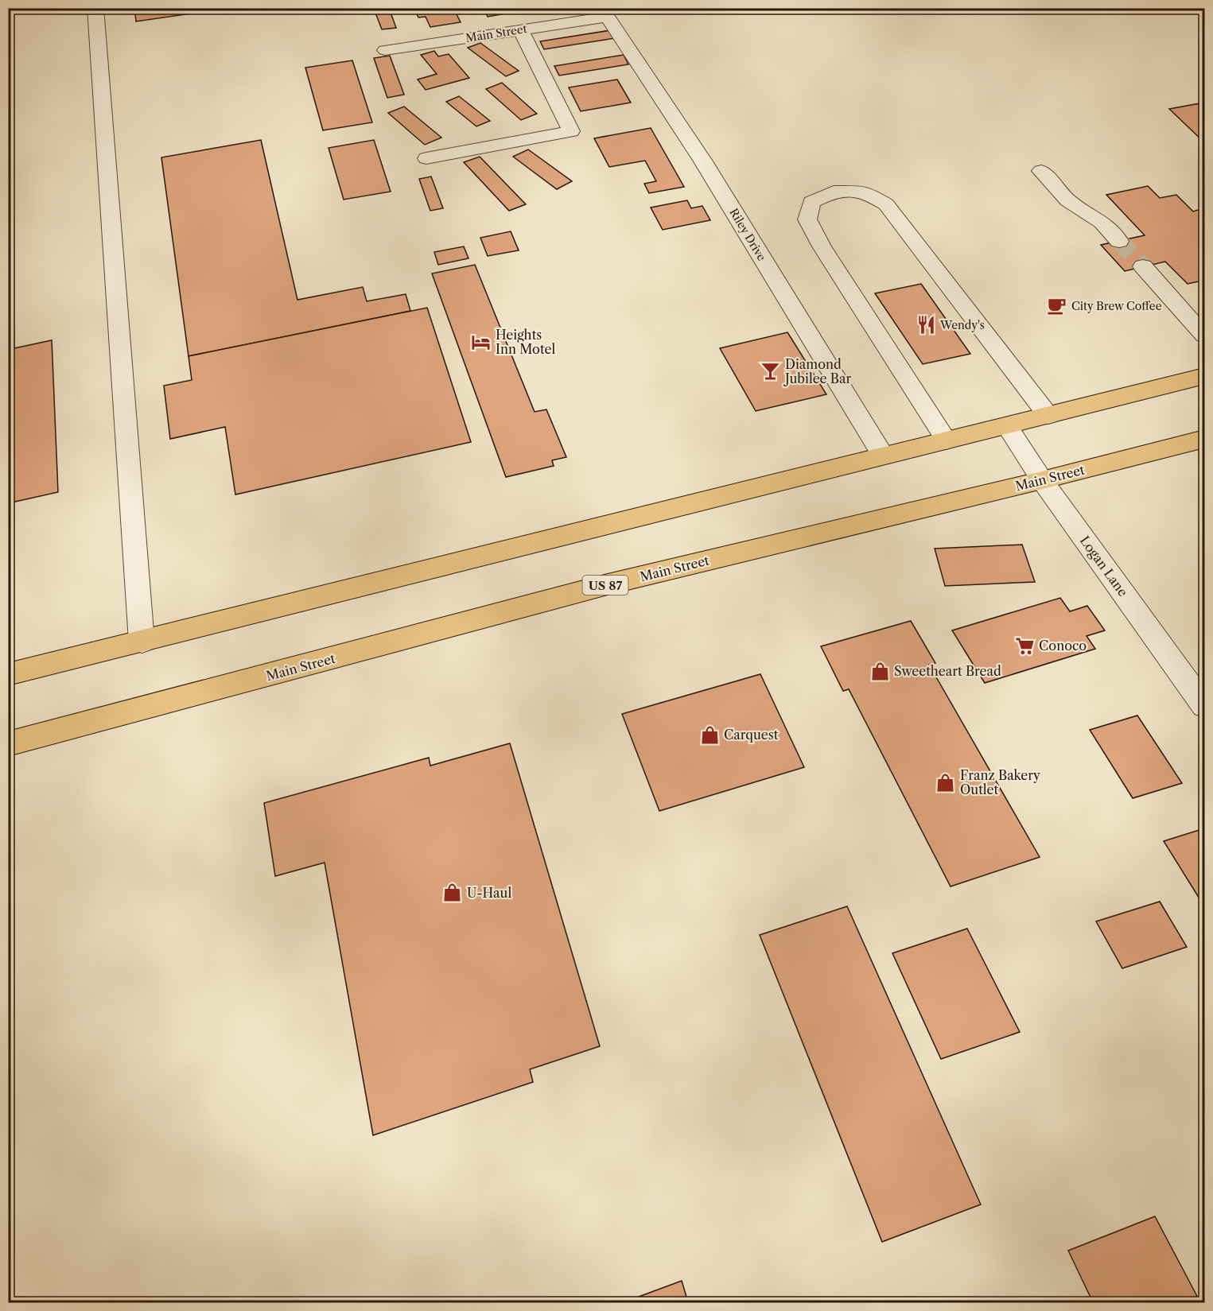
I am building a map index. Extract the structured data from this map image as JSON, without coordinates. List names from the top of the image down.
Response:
{
  "streets": {
    "main road": ["Main Street", "US 87"],
    "street": ["Riley Drive", "Logan Lane"]
  },
  "crossings": [
    ["Main Street", "Riley Drive"],
    ["Main Street", "Logan Lane"]
  ],
  "places": {
    "cafe": ["City Brew Coffee"],
    "restaurant": ["Wendy's"],
    "hotel": ["Heights Inn Motel"],
    "bar": ["Diamond Jubilee Bar"],
    "supermarket": ["Conoco"],
    "shop": [
      "Sweetheart Bread",
      "Carquest",
      "Franz Bakery Outlet",
      "U-Haul"
    ]
  }
}
